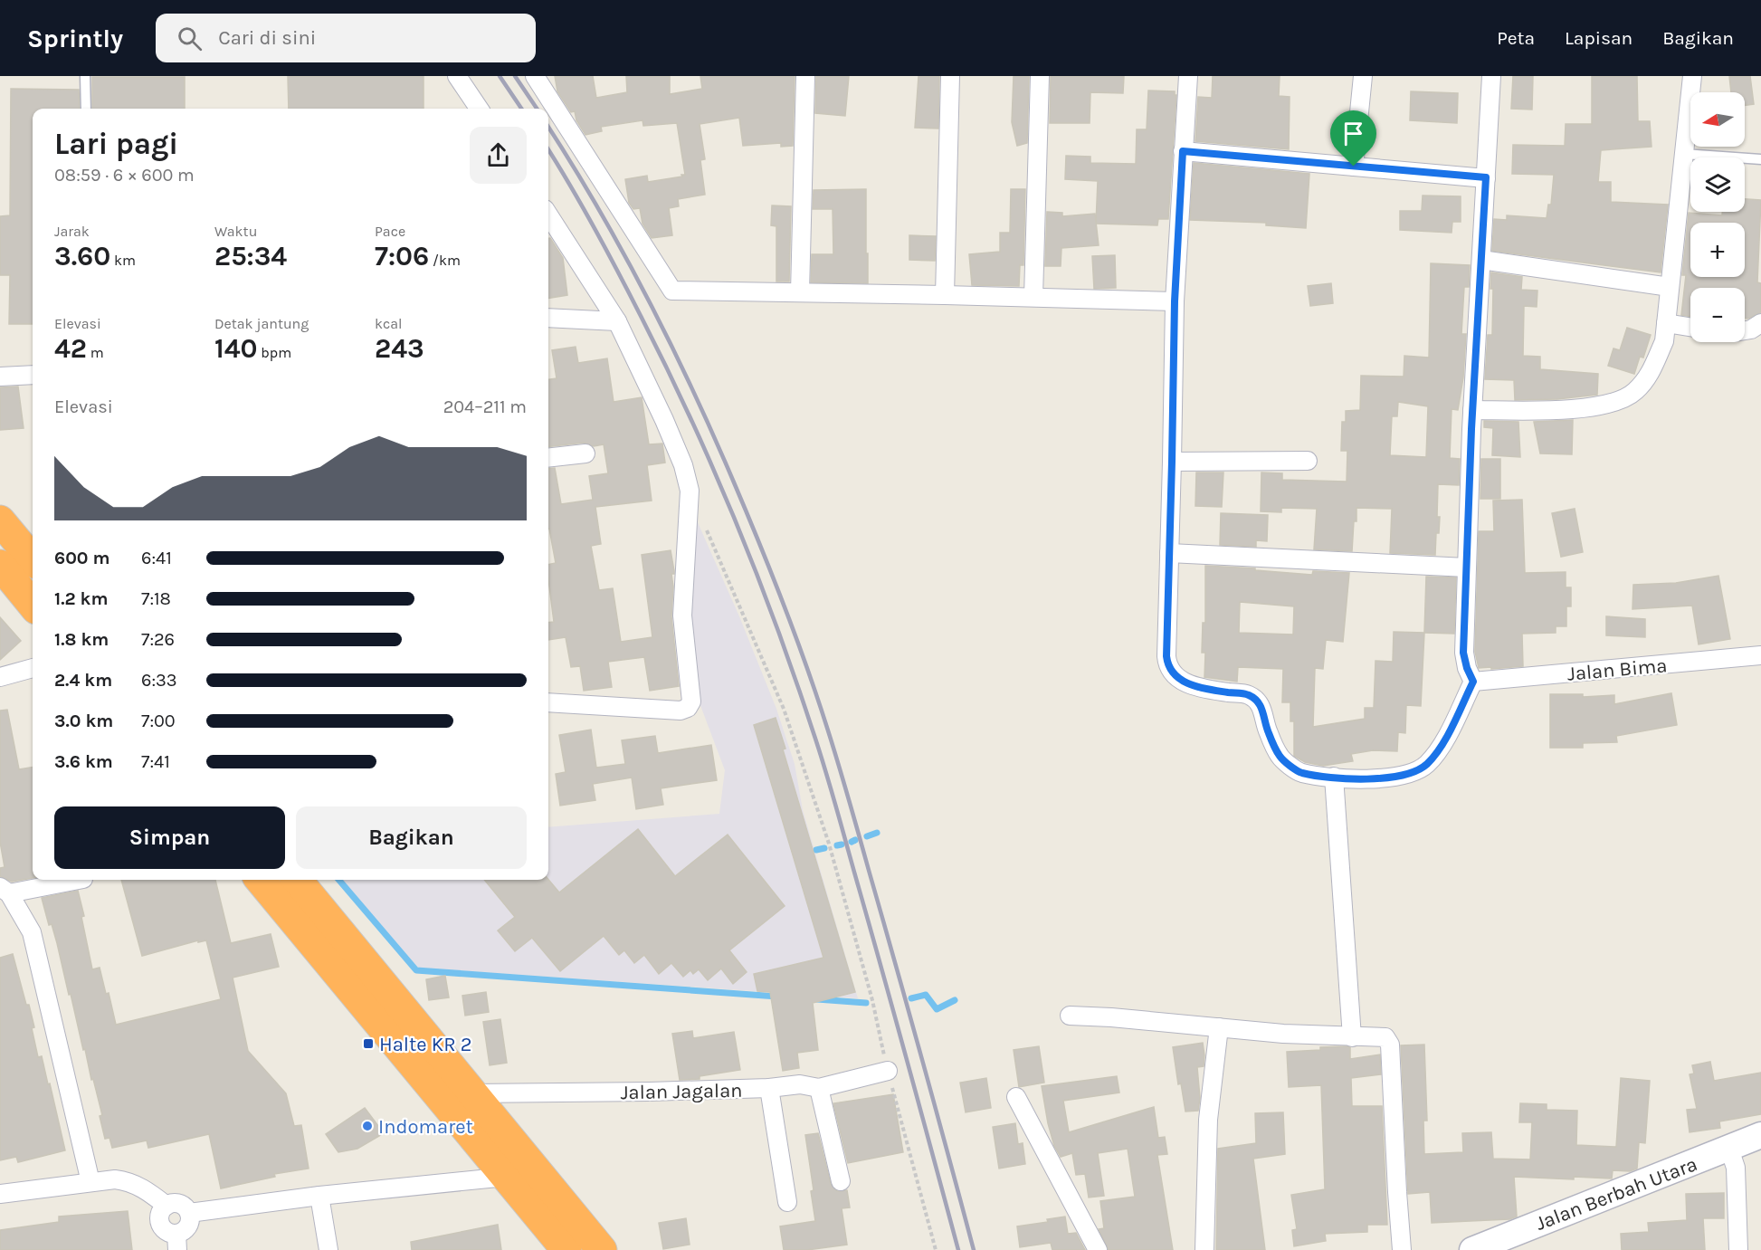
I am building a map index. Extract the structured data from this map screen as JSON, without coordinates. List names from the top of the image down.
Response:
{
  "streets": {
    "main road": ["Jalan Berbah Utara"],
    "street": ["Jalan Bima", "Jalan Jagalan"]
  },
  "places": {
    "transit": ["Halte KR 2"],
    "other": ["Indomaret"]
  },
  "north": "left",
  "page": {
    "header": "Sprintly",
    "search": "Cari di sini",
    "nav": ["Peta", "Lapisan", "Bagikan"],
    "map_buttons": ["+", "−"],
    "heading": ["Lari pagi", "08:59 · 6 × 600 m"],
    "stats": [
      ["Jarak", "3.60 km"],
      ["Waktu", "25:34"],
      ["Pace", "7:06 /km"],
      ["Elevasi", "42 m"],
      ["Detak jantung", "140 bpm"],
      ["kcal", "243"]
    ],
    "chart": ["Elevasi", "204–211 m"],
    "list": [
      {
        "name": "600 m",
        "note": "6:41"
      },
      {
        "name": "1.2 km",
        "note": "7:18"
      },
      {
        "name": "1.8 km",
        "note": "7:26"
      },
      {
        "name": "2.4 km",
        "note": "6:33"
      },
      {
        "name": "3.0 km",
        "note": "7:00"
      },
      {
        "name": "3.6 km",
        "note": "7:41"
      }
    ],
    "buttons": ["Simpan", "Bagikan"]
  }
}
